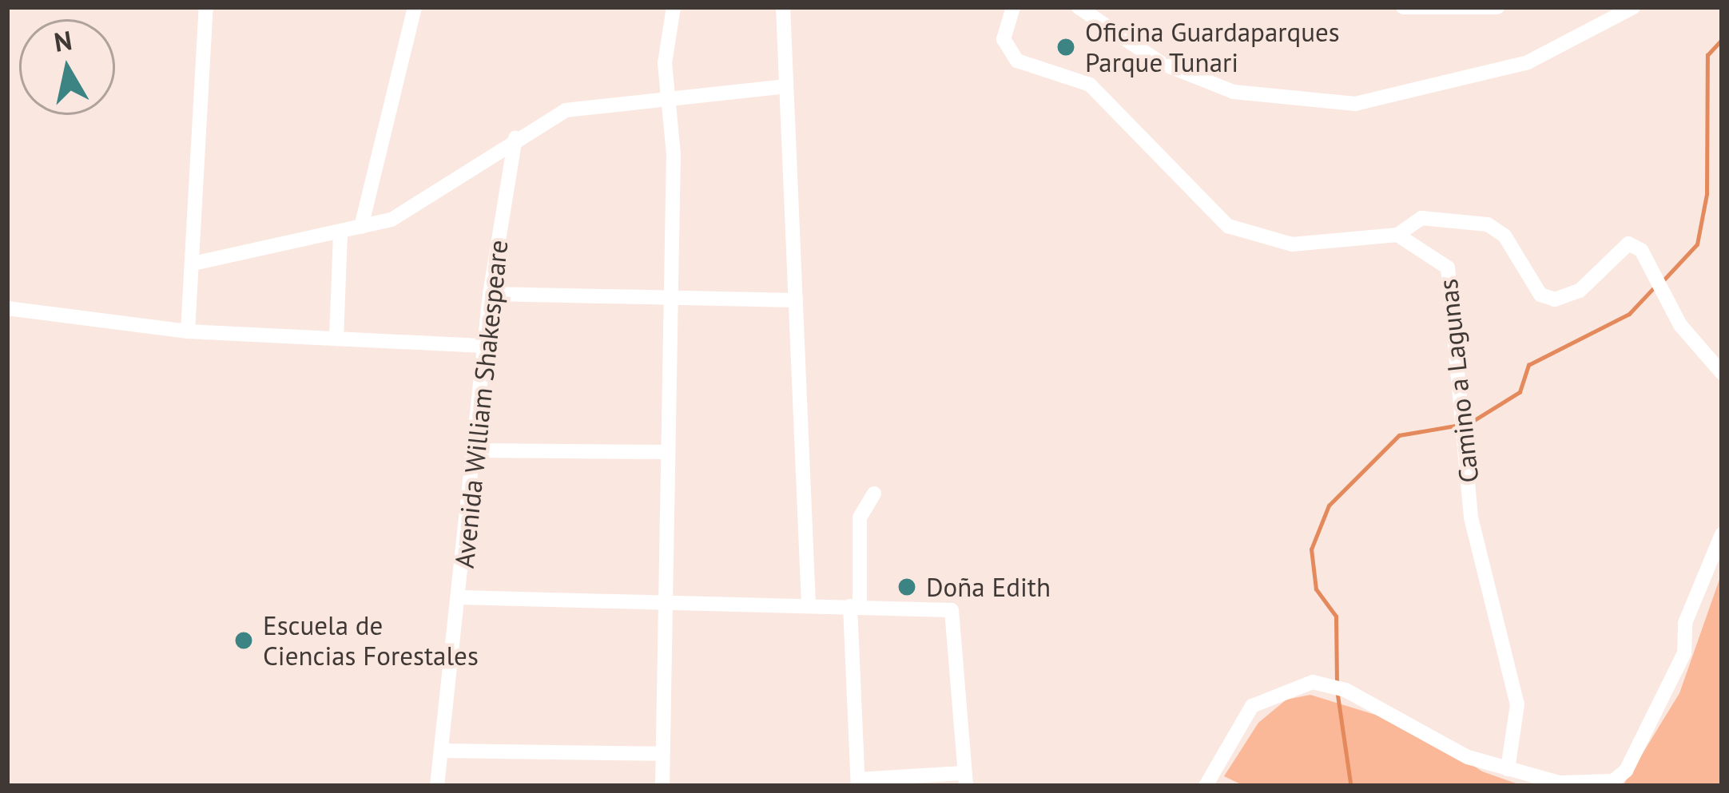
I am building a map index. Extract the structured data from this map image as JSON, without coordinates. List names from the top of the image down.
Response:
{
  "streets": {
    "street": ["Camino a Lagunas", "Avenida William Shakespeare"]
  },
  "places": ["Oficina Guardaparques Parque Tunari", "Doña Edith", "Escuela de Ciencias Forestales"],
  "north": "top"
}
